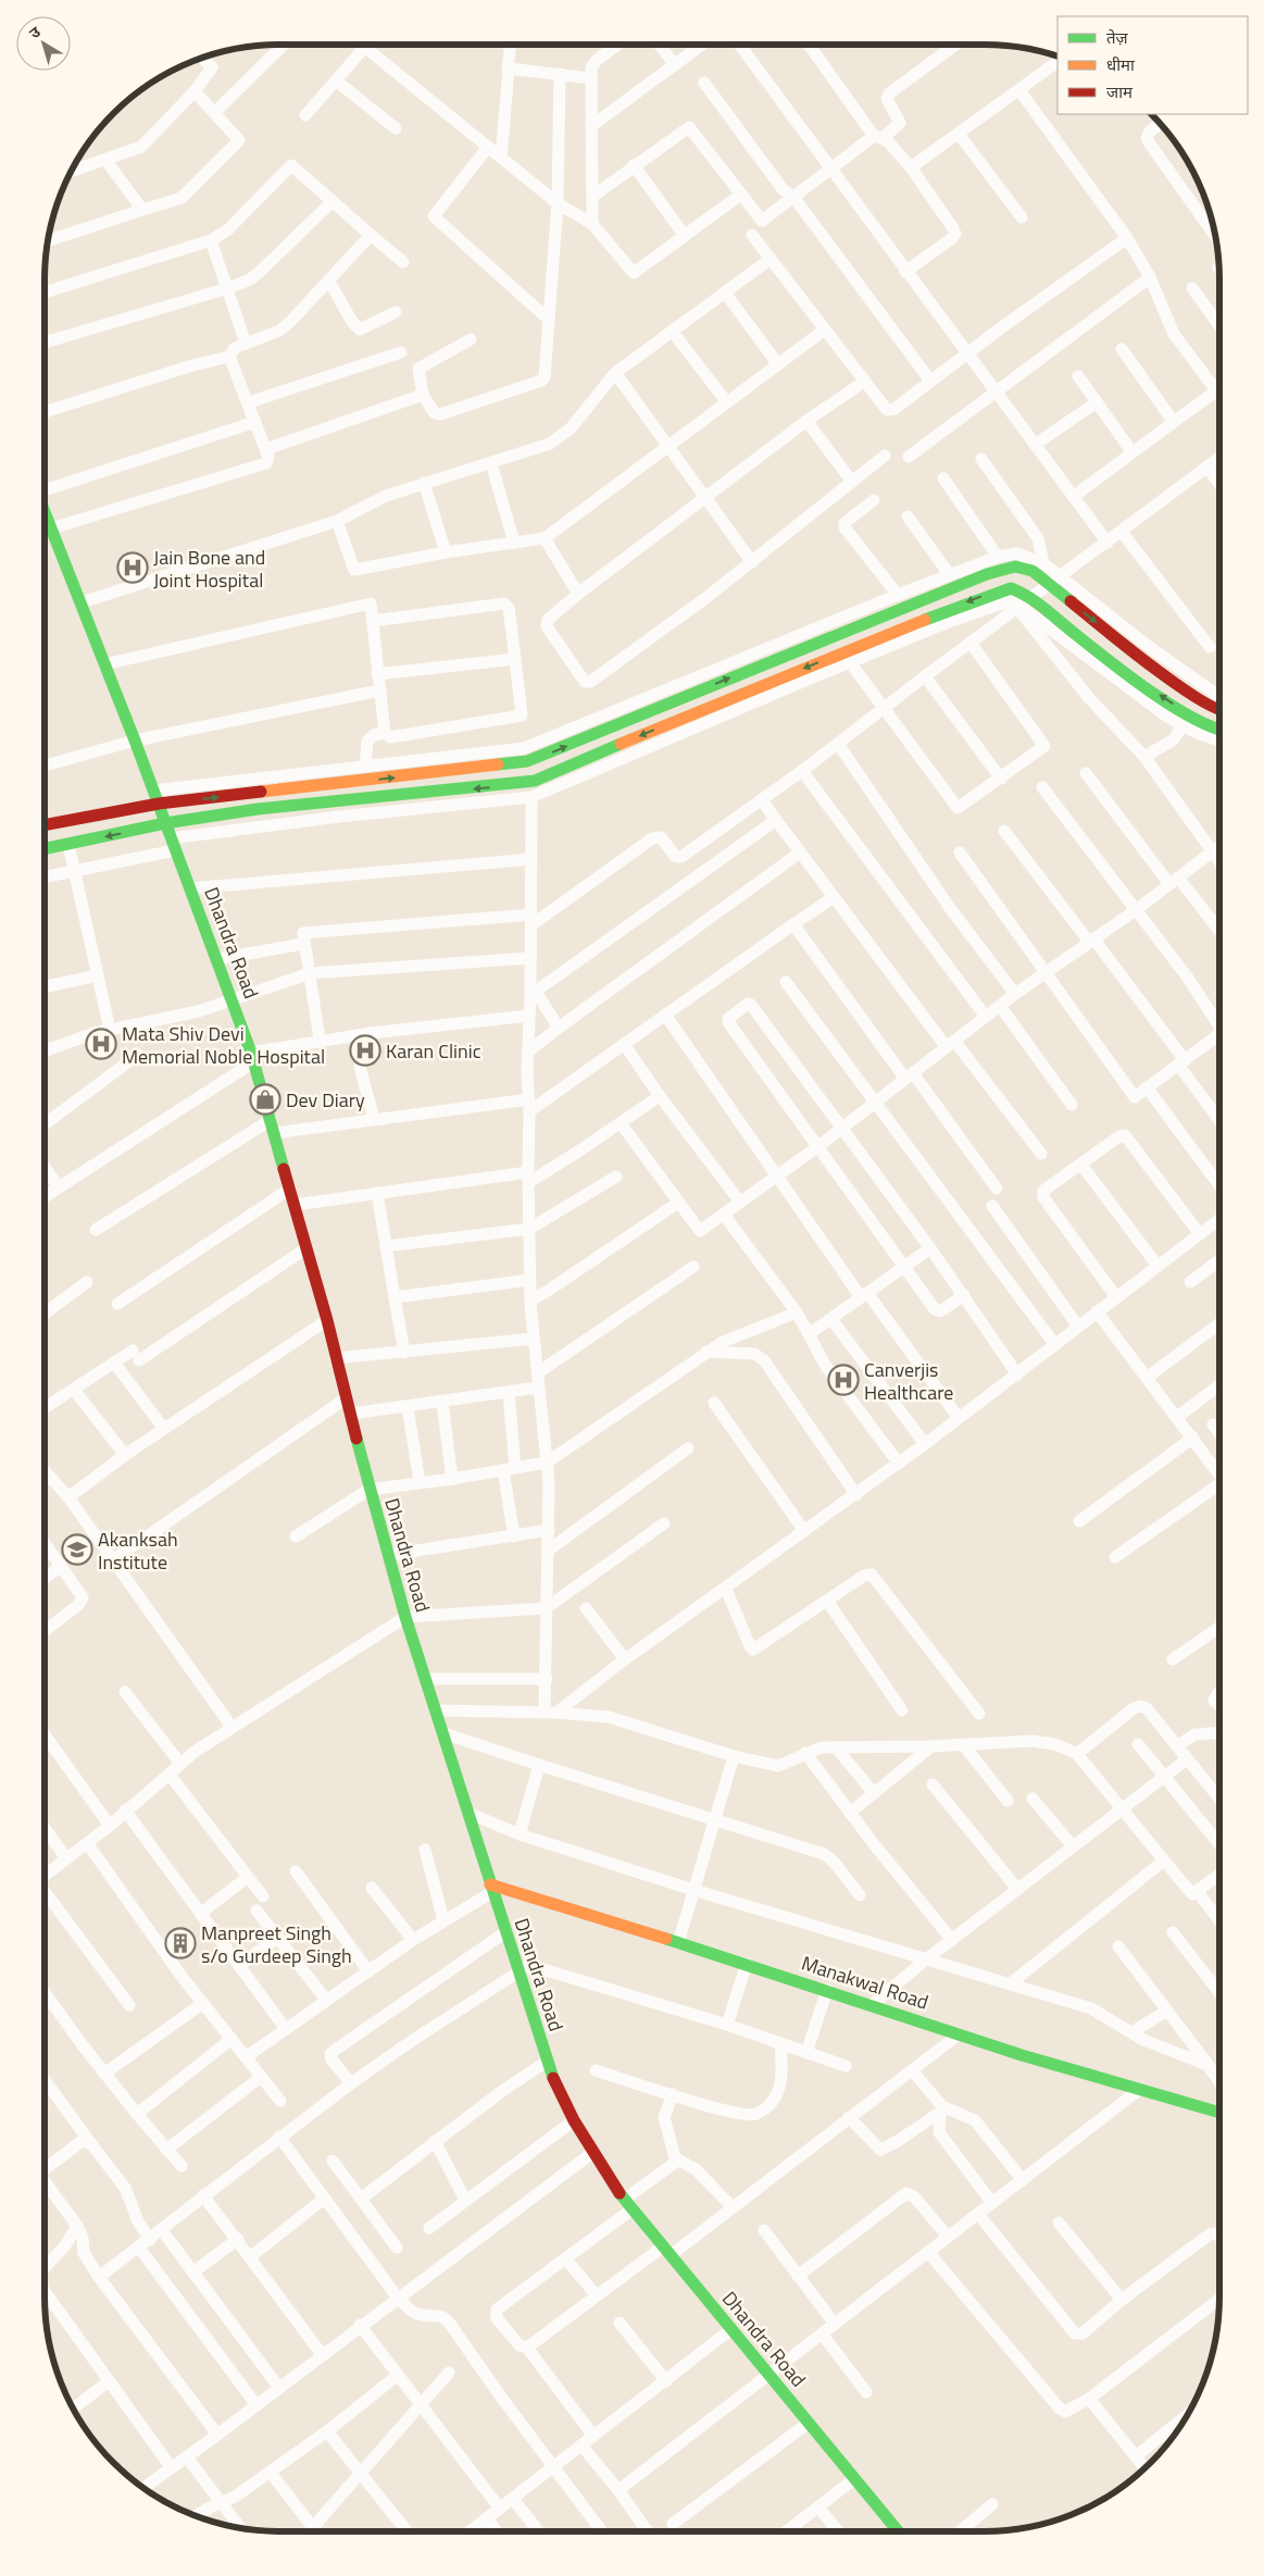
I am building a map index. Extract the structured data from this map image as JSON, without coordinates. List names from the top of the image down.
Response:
{
  "streets": {
    "street": ["Dhandra Road", "Manakwal Road"]
  },
  "crossings": [
    ["Dhandra Road", "Manakwal Road"]
  ],
  "places": {
    "hospital": [
      "Jain Bone and Joint Hospital",
      "Mata Shiv Devi Memorial Noble Hospital",
      "Karan Clinic",
      "Canverjis Healthcare"
    ],
    "shop": ["Dev Diary"],
    "school or university": ["Akanksah Institute"],
    "building": ["Manpreet Singh s/o Gurdeep Singh"]
  },
  "legend": ["तेज़", "धीमा", "जाम"],
  "north": "top left"
}
